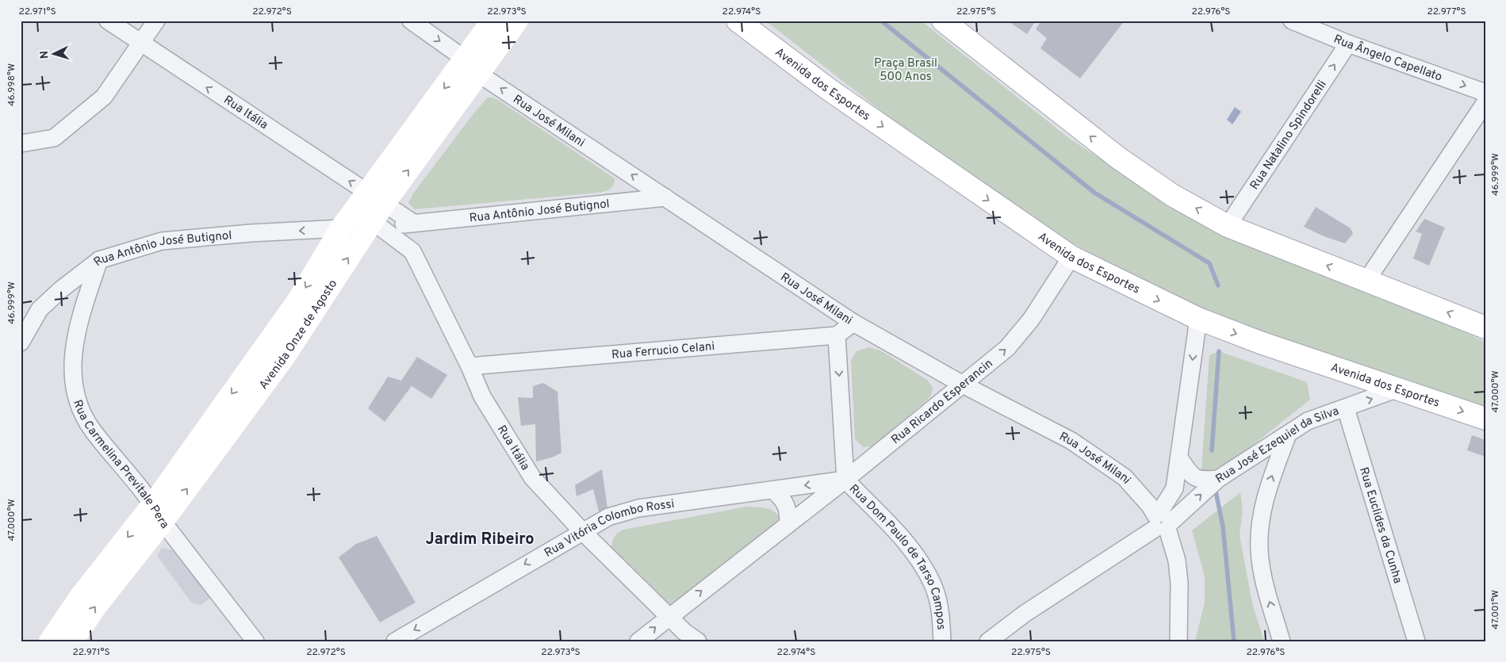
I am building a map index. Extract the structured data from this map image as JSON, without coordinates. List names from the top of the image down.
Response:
{
  "streets": {
    "main road": ["Avenida dos Esportes", "Avenida Onze de Agosto"],
    "street": [
      "Rua Ângelo Capellato",
      "Rua Itália",
      "Rua José Milani",
      "Rua Natalino Spindorelli",
      "Rua Antônio José Butignol",
      "Rua Ferrucio Celani",
      "Rua Ricardo Esperancin",
      "Rua José Ezequiel da Silva",
      "Rua Carmelina Previtale Pera",
      "Rua Euclides da Cunha",
      "Rua Vitória Colombo Rossi",
      "Rua Dom Paulo de Tarso Campos"
    ]
  },
  "crossings": [
    ["Rua Ângelo Capellato", "Rua Natalino Spindorelli"],
    ["Avenida dos Esportes", "Rua Ricardo Esperancin"],
    ["Avenida dos Esportes", "Rua José Ezequiel da Silva"],
    ["Rua Itália", "Rua Antônio José Butignol"],
    ["Rua Itália", "Avenida Onze de Agosto"],
    ["Rua Itália", "Rua Ferrucio Celani"],
    ["Rua Itália", "Rua Ricardo Esperancin"],
    ["Rua Itália", "Rua Vitória Colombo Rossi"],
    ["Rua José Milani", "Rua Antônio José Butignol"],
    ["Rua José Milani", "Avenida Onze de Agosto"],
    ["Rua José Milani", "Rua Ricardo Esperancin"],
    ["Rua José Milani", "Rua José Ezequiel da Silva"],
    ["Rua Antônio José Butignol", "Avenida Onze de Agosto"],
    ["Rua Antônio José Butignol", "Rua Carmelina Previtale Pera"],
    ["Avenida Onze de Agosto", "Rua Carmelina Previtale Pera"],
    ["Rua Ferrucio Celani", "Rua Dom Paulo de Tarso Campos"],
    ["Rua Ricardo Esperancin", "Rua Vitória Colombo Rossi"],
    ["Rua Ricardo Esperancin", "Rua Dom Paulo de Tarso Campos"],
    ["Rua José Ezequiel da Silva", "Rua Euclides da Cunha"],
    ["Rua Vitória Colombo Rossi", "Rua Dom Paulo de Tarso Campos"]
  ],
  "one_way": [
    "Rua Ângelo Capellato",
    "Rua Antônio José Butignol",
    "Rua Ricardo Esperancin",
    "Rua Vitória Colombo Rossi",
    "Rua Dom Paulo de Tarso Campos"
  ],
  "districts": ["Jardim Ribeiro"],
  "parks": ["Praça Brasil 500 Anos"],
  "north": "left",
  "coordinates": [
    "22.971°S",
    "22.972°S",
    "22.973°S",
    "22.974°S",
    "22.975°S",
    "22.976°S",
    "22.977°S",
    "46.998°W",
    "46.999°W",
    "47.000°W",
    "47.001°W"
  ]
}
